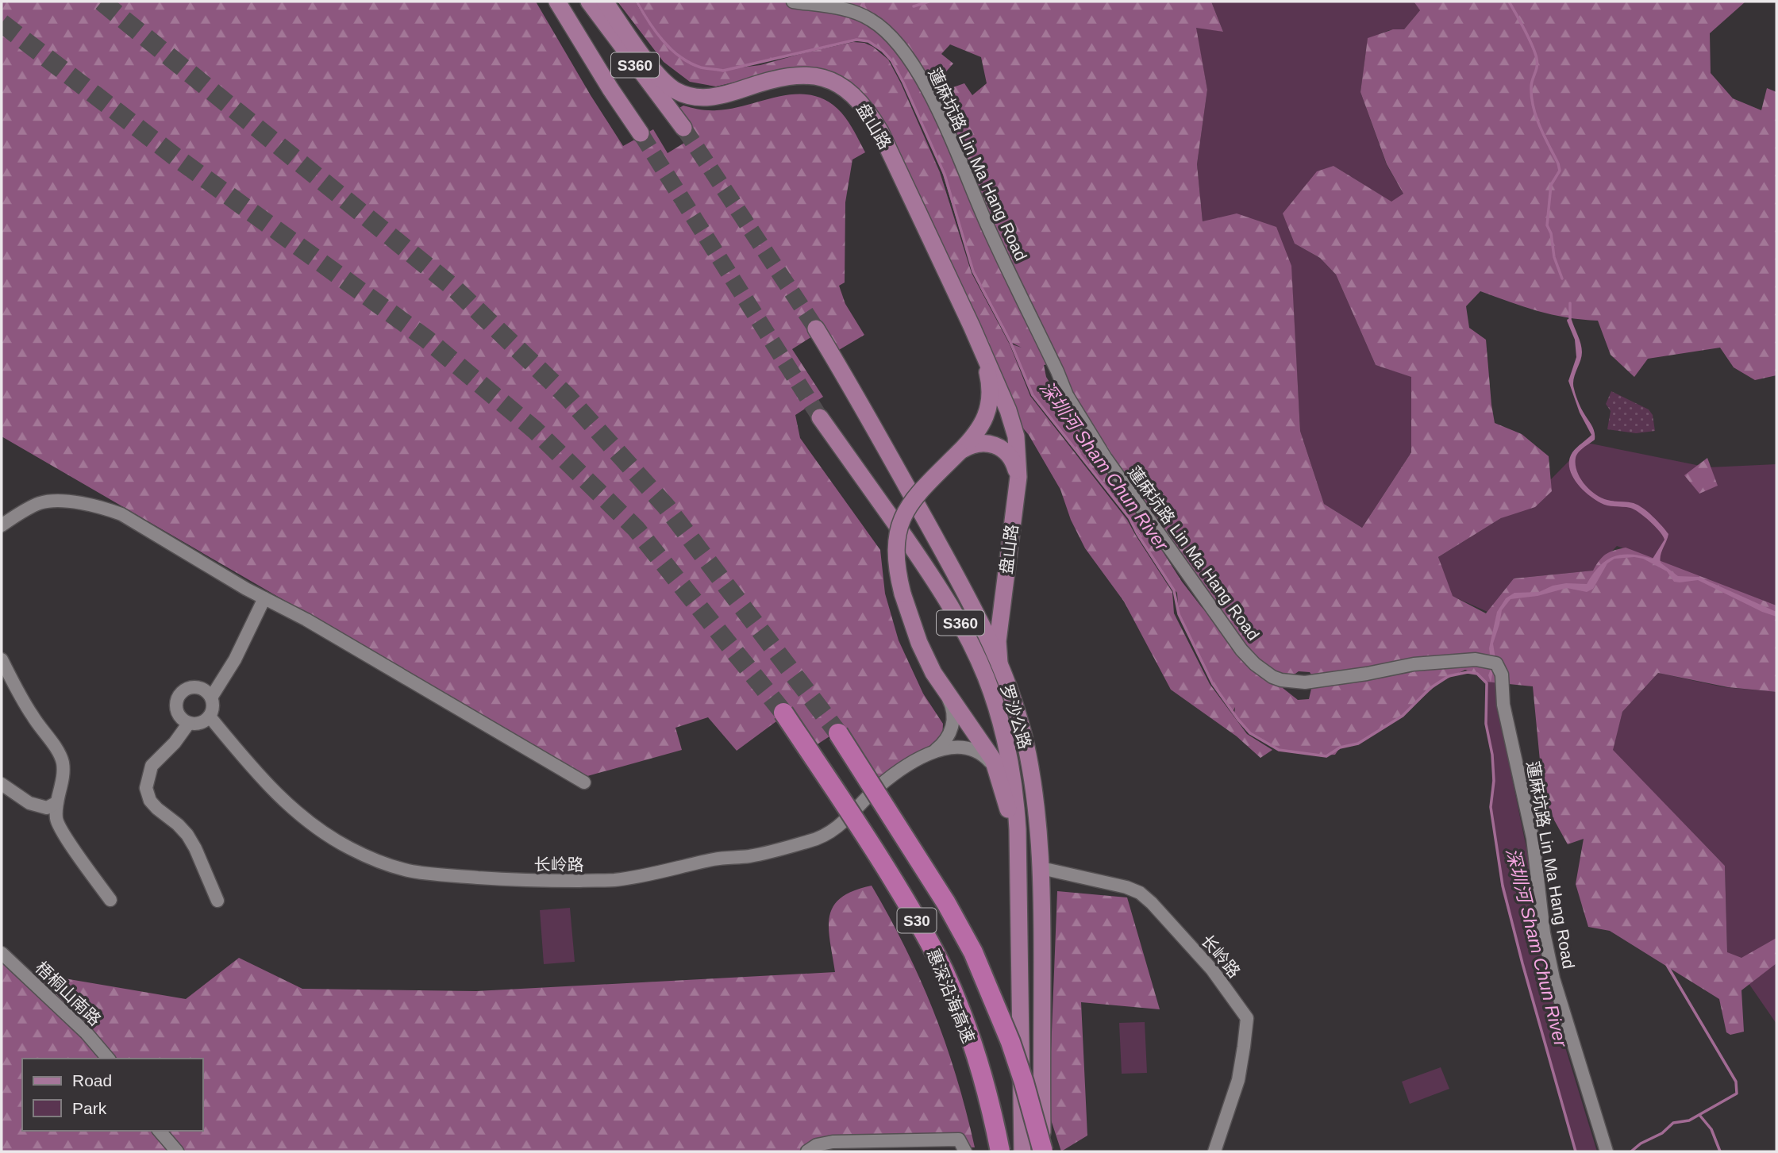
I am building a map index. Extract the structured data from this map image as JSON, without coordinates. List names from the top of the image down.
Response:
{
  "streets": {
    "highway": ["S30", "惠深沿海高速"],
    "main road": ["S360", "盘山路", "罗沙公路"],
    "street": ["蓮麻坑路 Lin Ma Hang Road", "长岭路", "梧桐山南路"]
  },
  "crossings": [
    ["盘山路", "罗沙公路"],
    ["盘山路", "长岭路"],
    ["罗沙公路", "长岭路"],
    ["罗沙公路", "惠深沿海高速"]
  ],
  "water": ["深圳河 Sham Chun River"],
  "legend": ["Road", "Park"]
}
